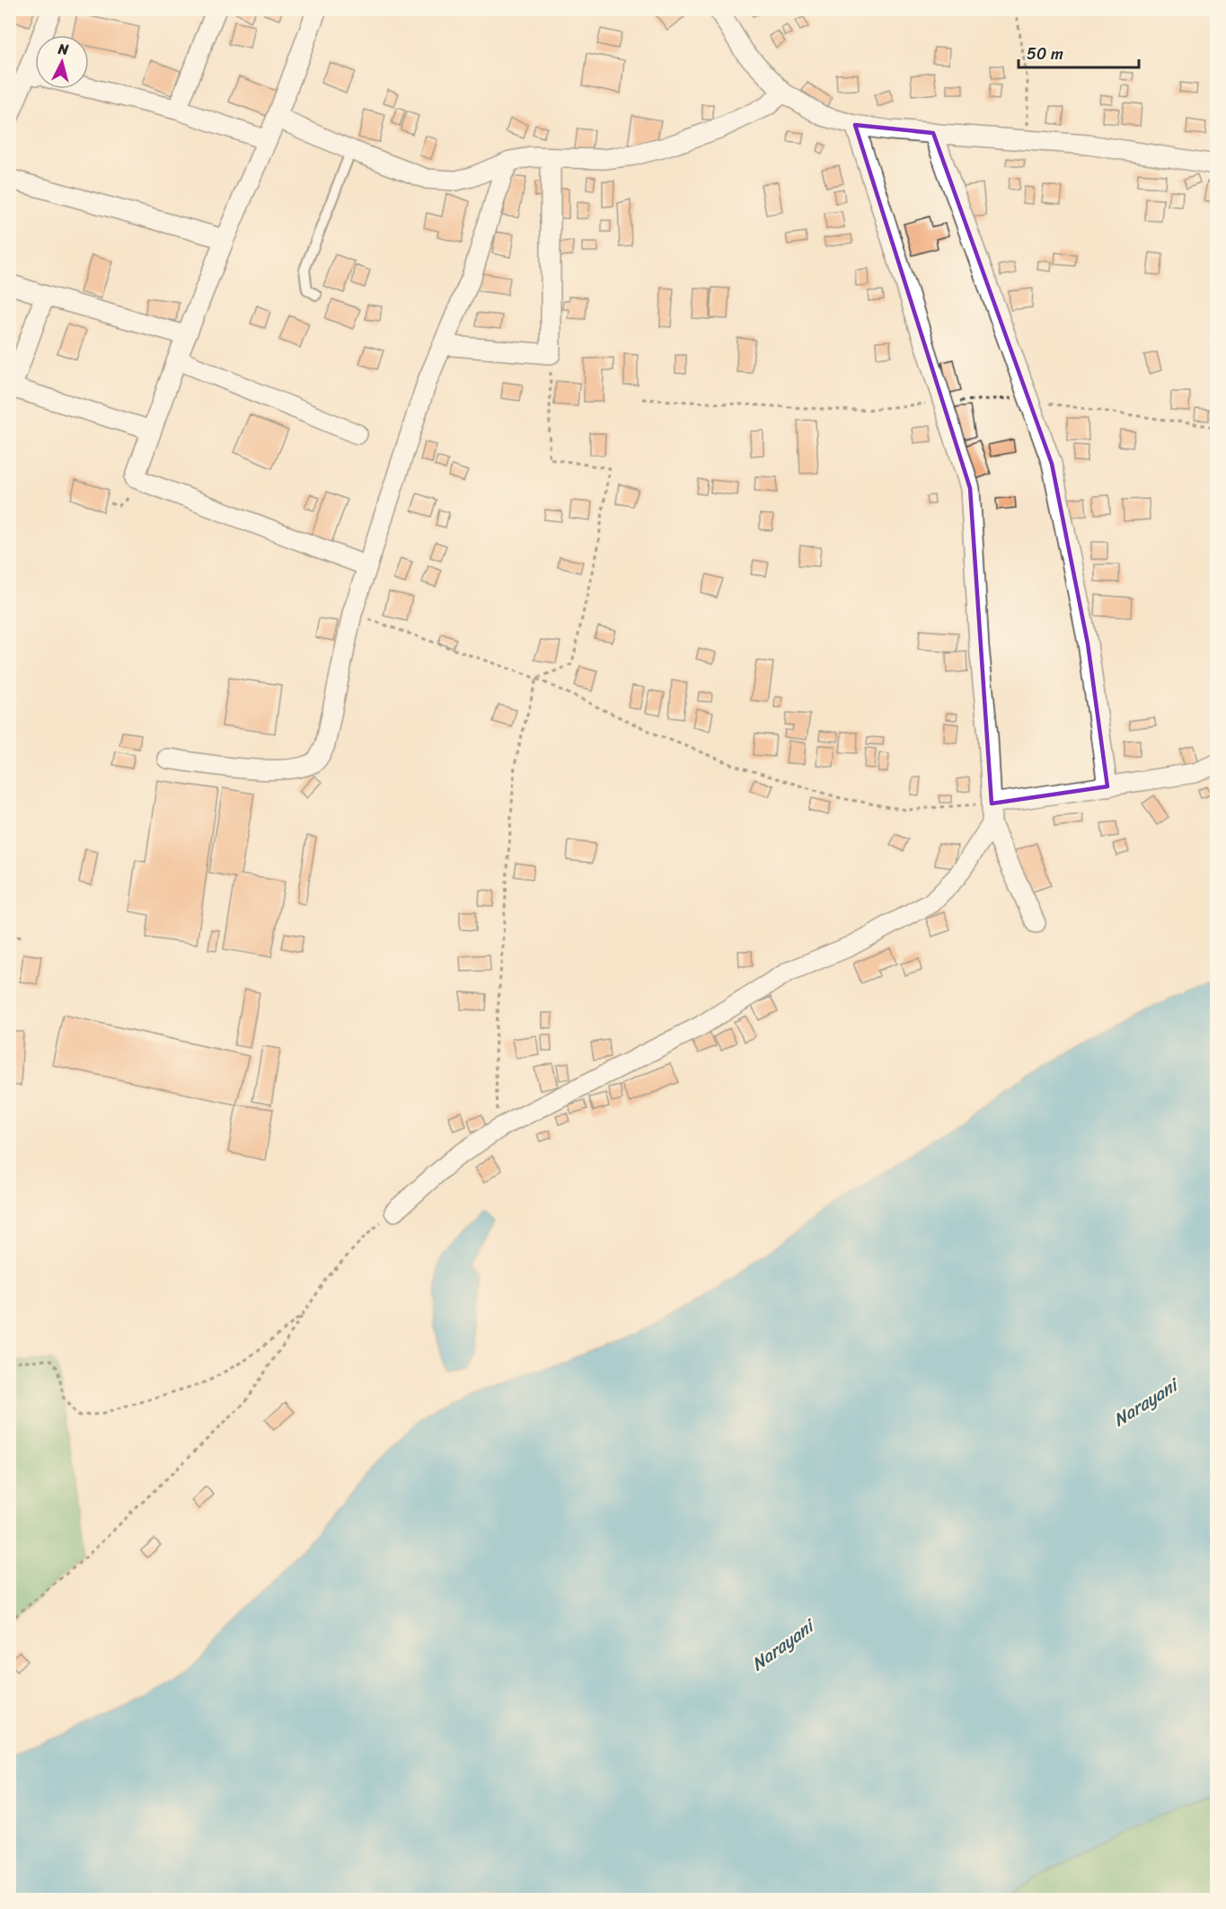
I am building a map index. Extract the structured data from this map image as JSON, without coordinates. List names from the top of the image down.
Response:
{
  "water": ["Narayani"],
  "scale_bar": "50 m",
  "north": "top"
}
